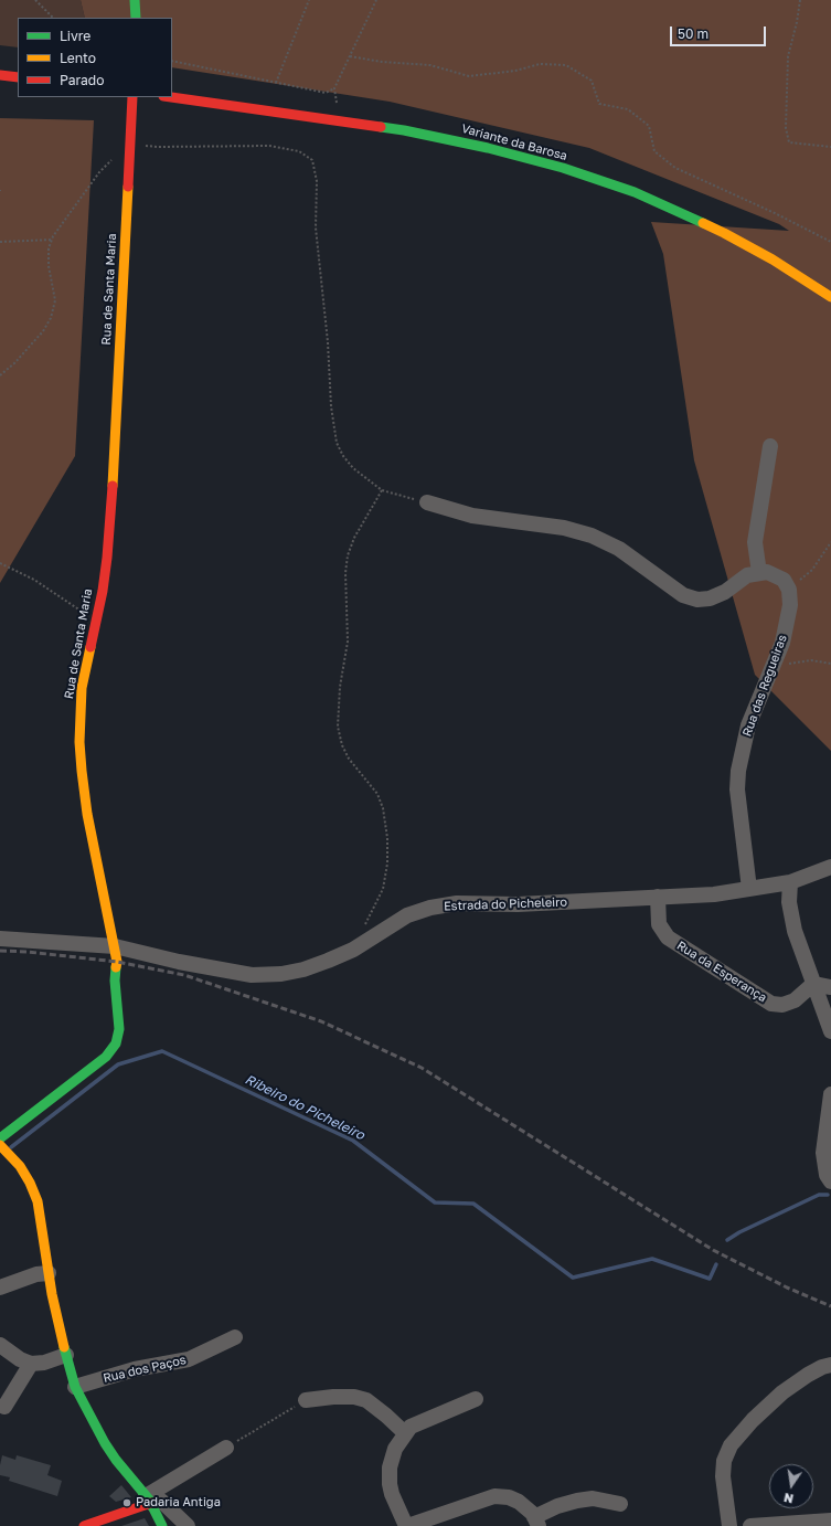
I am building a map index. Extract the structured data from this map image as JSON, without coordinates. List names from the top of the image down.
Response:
{
  "streets": {
    "street": [
      "Variante da Barosa",
      "Rua de Santa Maria",
      "Rua das Regueiras",
      "Estrada do Picheleiro",
      "Rua da Esperança",
      "Rua dos Paços"
    ]
  },
  "crossings": [
    ["Rua de Santa Maria", "Estrada do Picheleiro"],
    ["Rua das Regueiras", "Estrada do Picheleiro"],
    ["Estrada do Picheleiro", "Rua da Esperança"]
  ],
  "water": ["Ribeiro do Picheleiro"],
  "places": ["Padaria Antiga"],
  "legend": ["Livre", "Lento", "Parado"],
  "scale_bar": "50 m",
  "north": "bottom"
}
